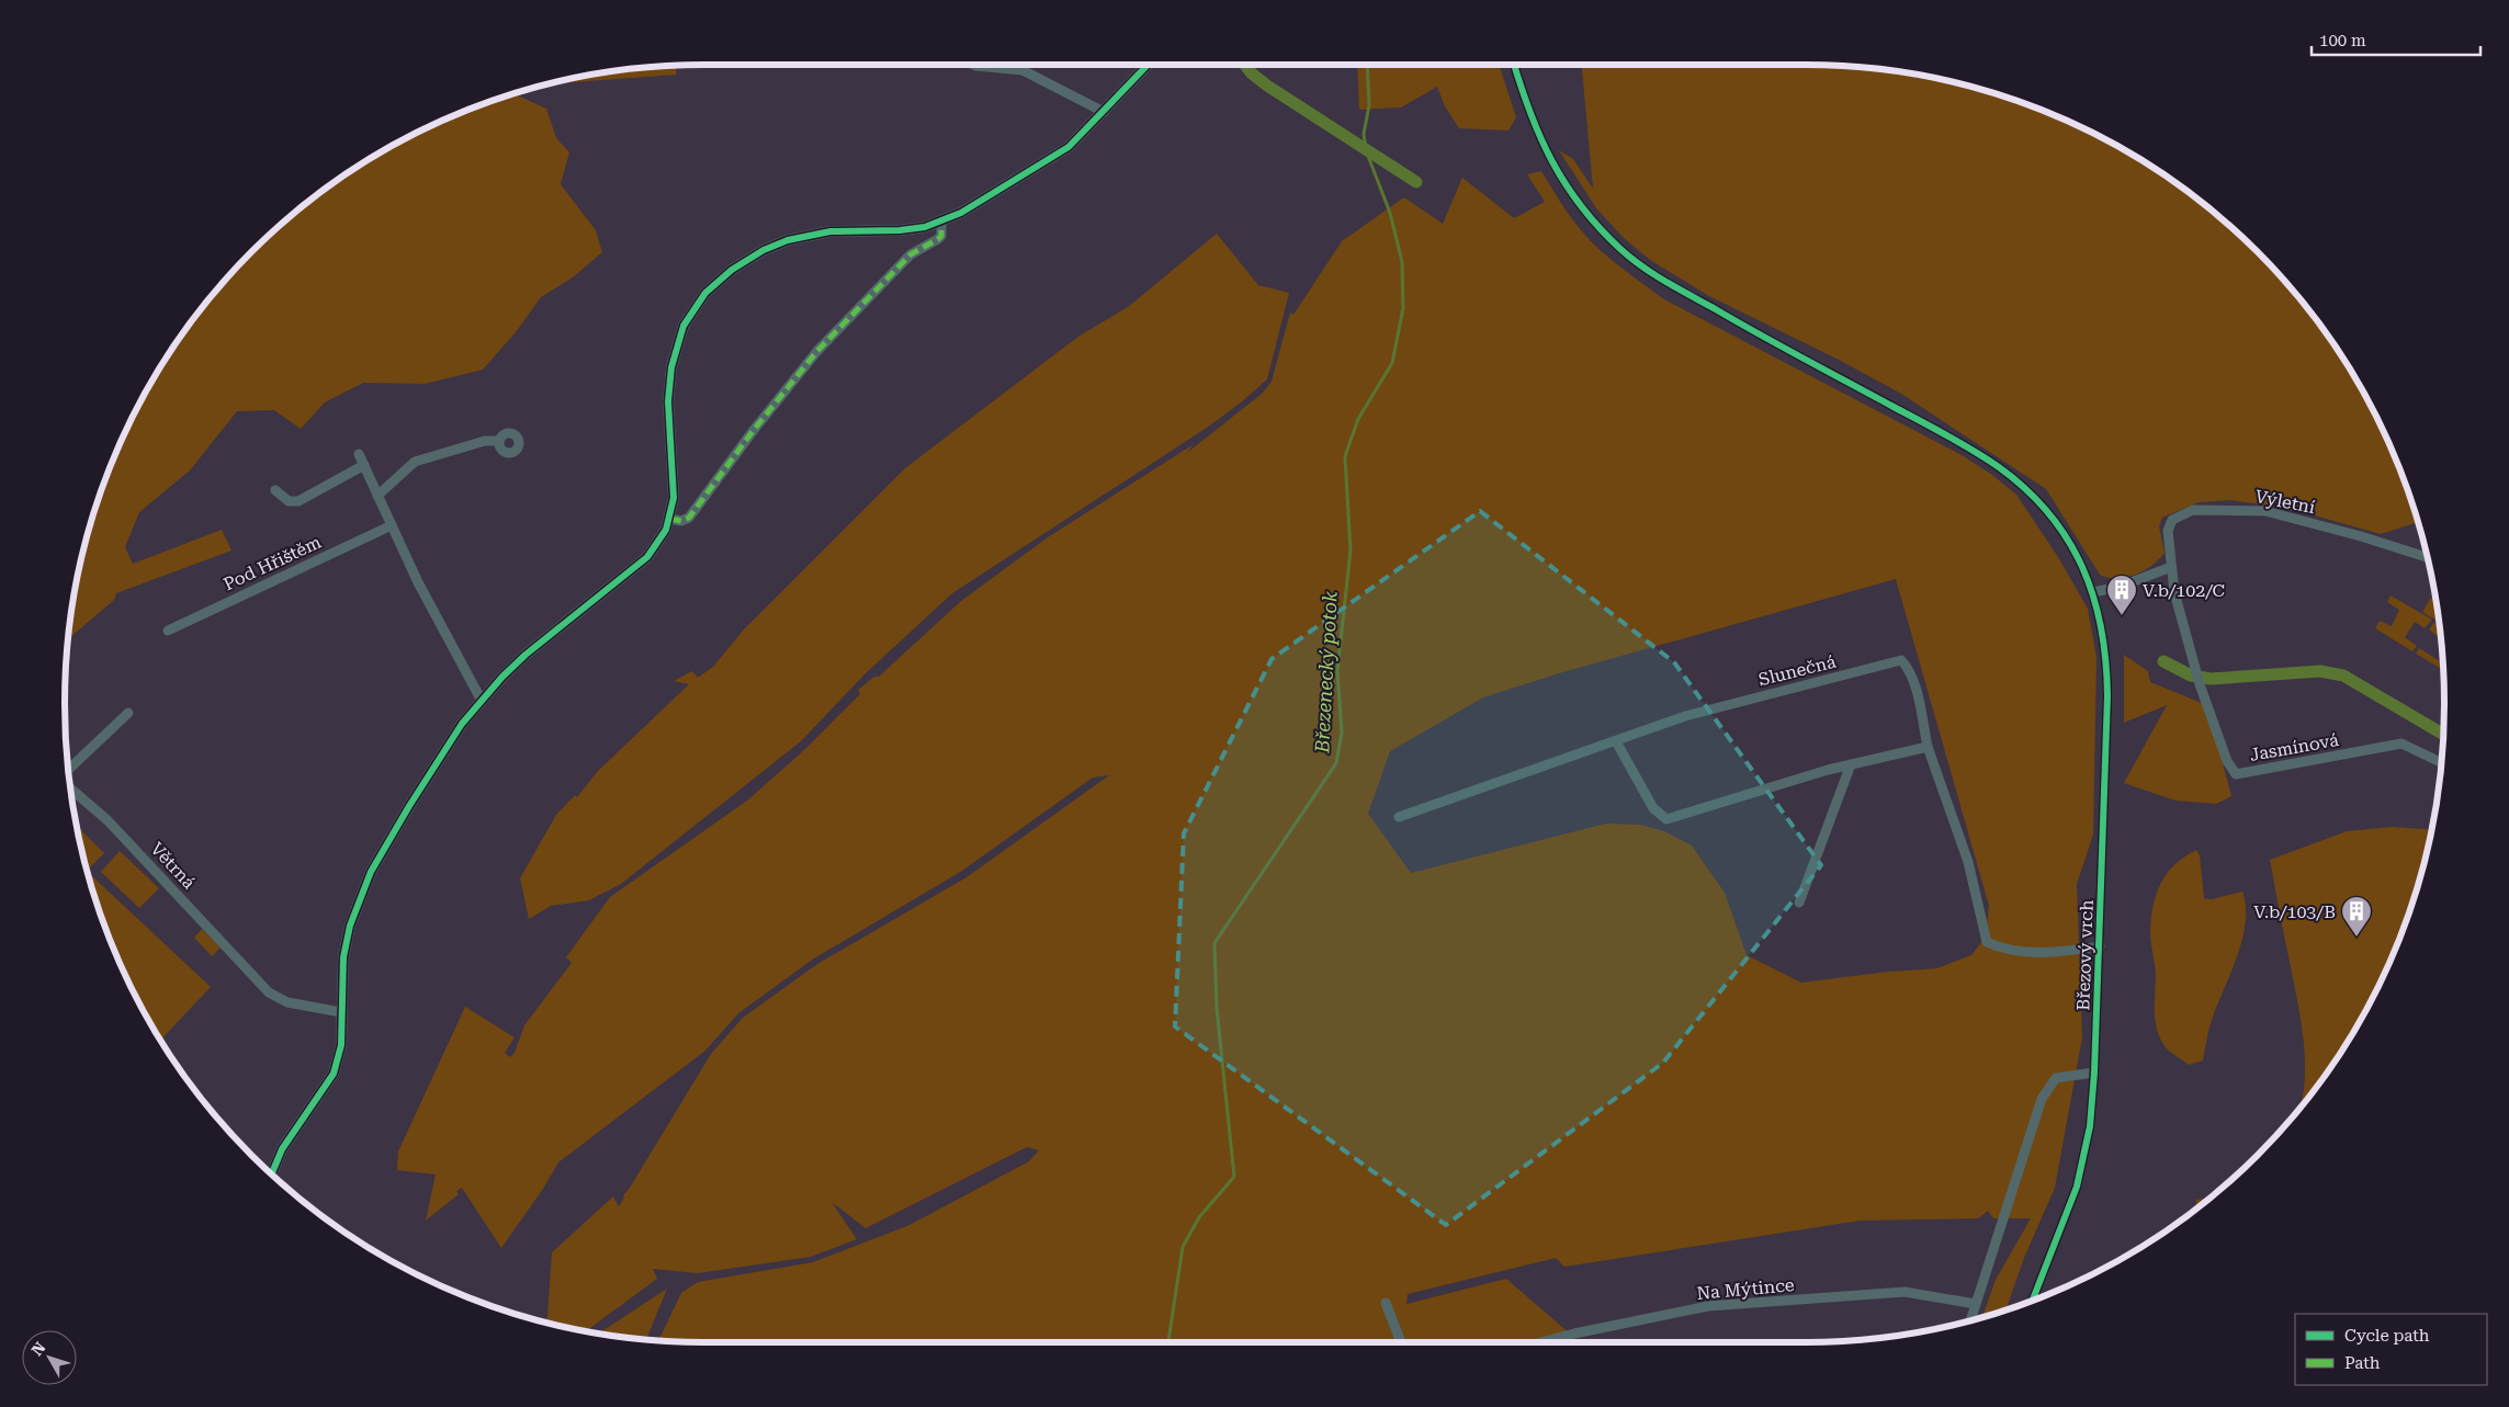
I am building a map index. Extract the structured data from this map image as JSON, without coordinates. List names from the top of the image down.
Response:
{
  "streets": {
    "street": [
      "Výletní",
      "Pod Hřištěm",
      "Slunečná",
      "Jasmínová",
      "Větrná",
      "Březový vrch",
      "Na Mýtince"
    ]
  },
  "crossings": [
    ["Výletní", "Jasmínová"],
    ["Slunečná", "Březový vrch"]
  ],
  "water": ["Březenecký potok"],
  "places": {
    "building": ["V.b/102/C", "V.b/103/B"]
  },
  "legend": ["Cycle path", "Path"],
  "scale_bar": "100 m",
  "north": "top left"
}
